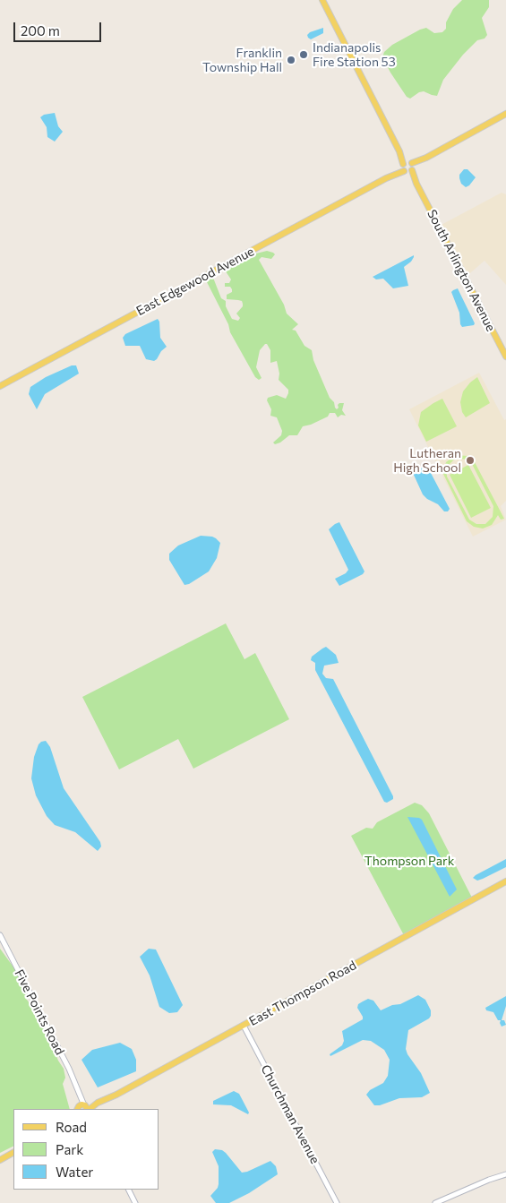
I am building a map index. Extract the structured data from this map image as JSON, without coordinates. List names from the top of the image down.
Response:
{
  "streets": {
    "main road": ["South Arlington Avenue", "East Edgewood Avenue", "East Thompson Road"],
    "street": ["Five Points Road", "Churchman Avenue"]
  },
  "crossings": [
    ["South Arlington Avenue", "East Edgewood Avenue"],
    ["East Thompson Road", "Five Points Road"],
    ["East Thompson Road", "Churchman Avenue"]
  ],
  "parks": ["Thompson Park"],
  "places": ["Indianapolis Fire Station 53", "Franklin Township Hall", "Lutheran High School"],
  "legend": ["Road", "Park", "Water"],
  "scale_bar": "200 m"
}
